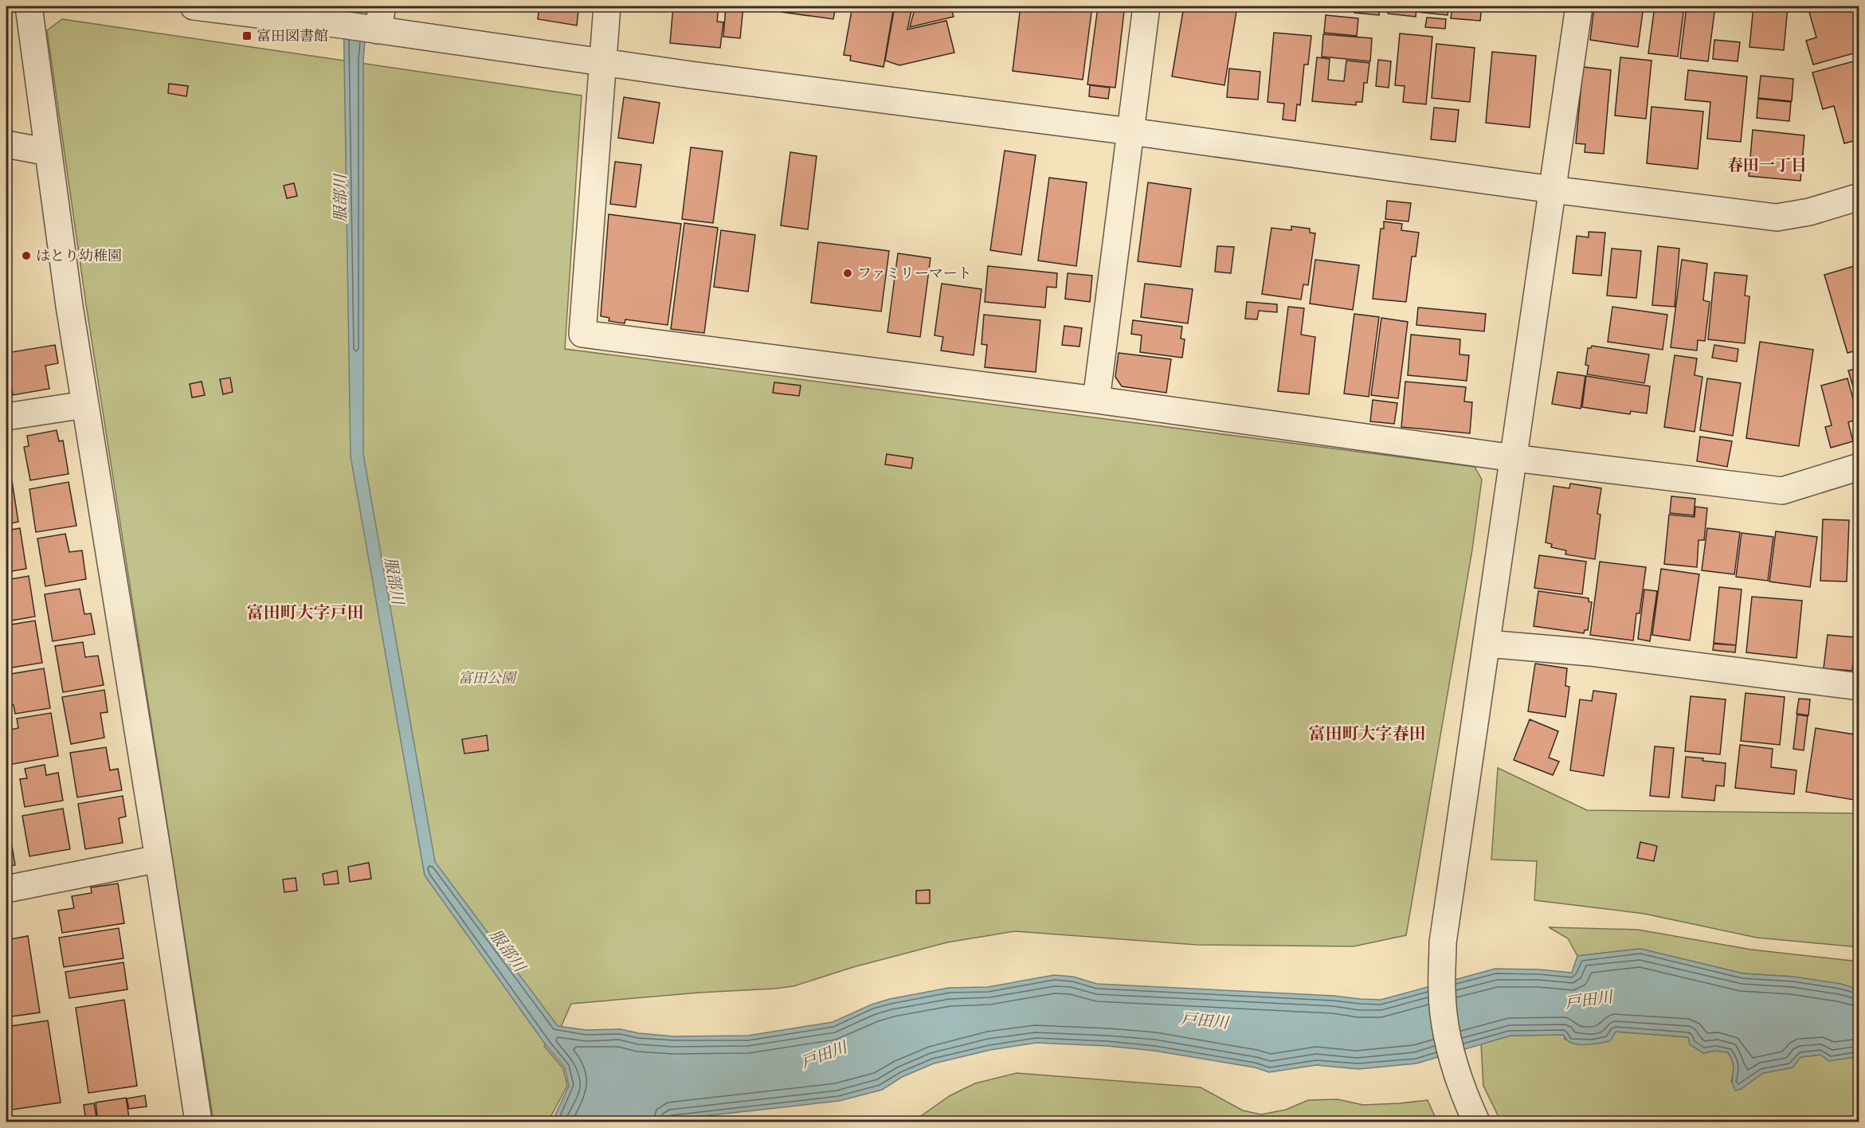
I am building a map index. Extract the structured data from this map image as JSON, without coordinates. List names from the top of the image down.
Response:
{
  "districts": ["春田一丁目", "富田町大字戸田", "富田町大字春田"],
  "water": ["服部川", "戸田川"],
  "parks": ["富田公園"],
  "places": {
    "transit": ["富田図書館"],
    "other": ["はとり幼稚園", "ファミリーマート"]
  }
}
